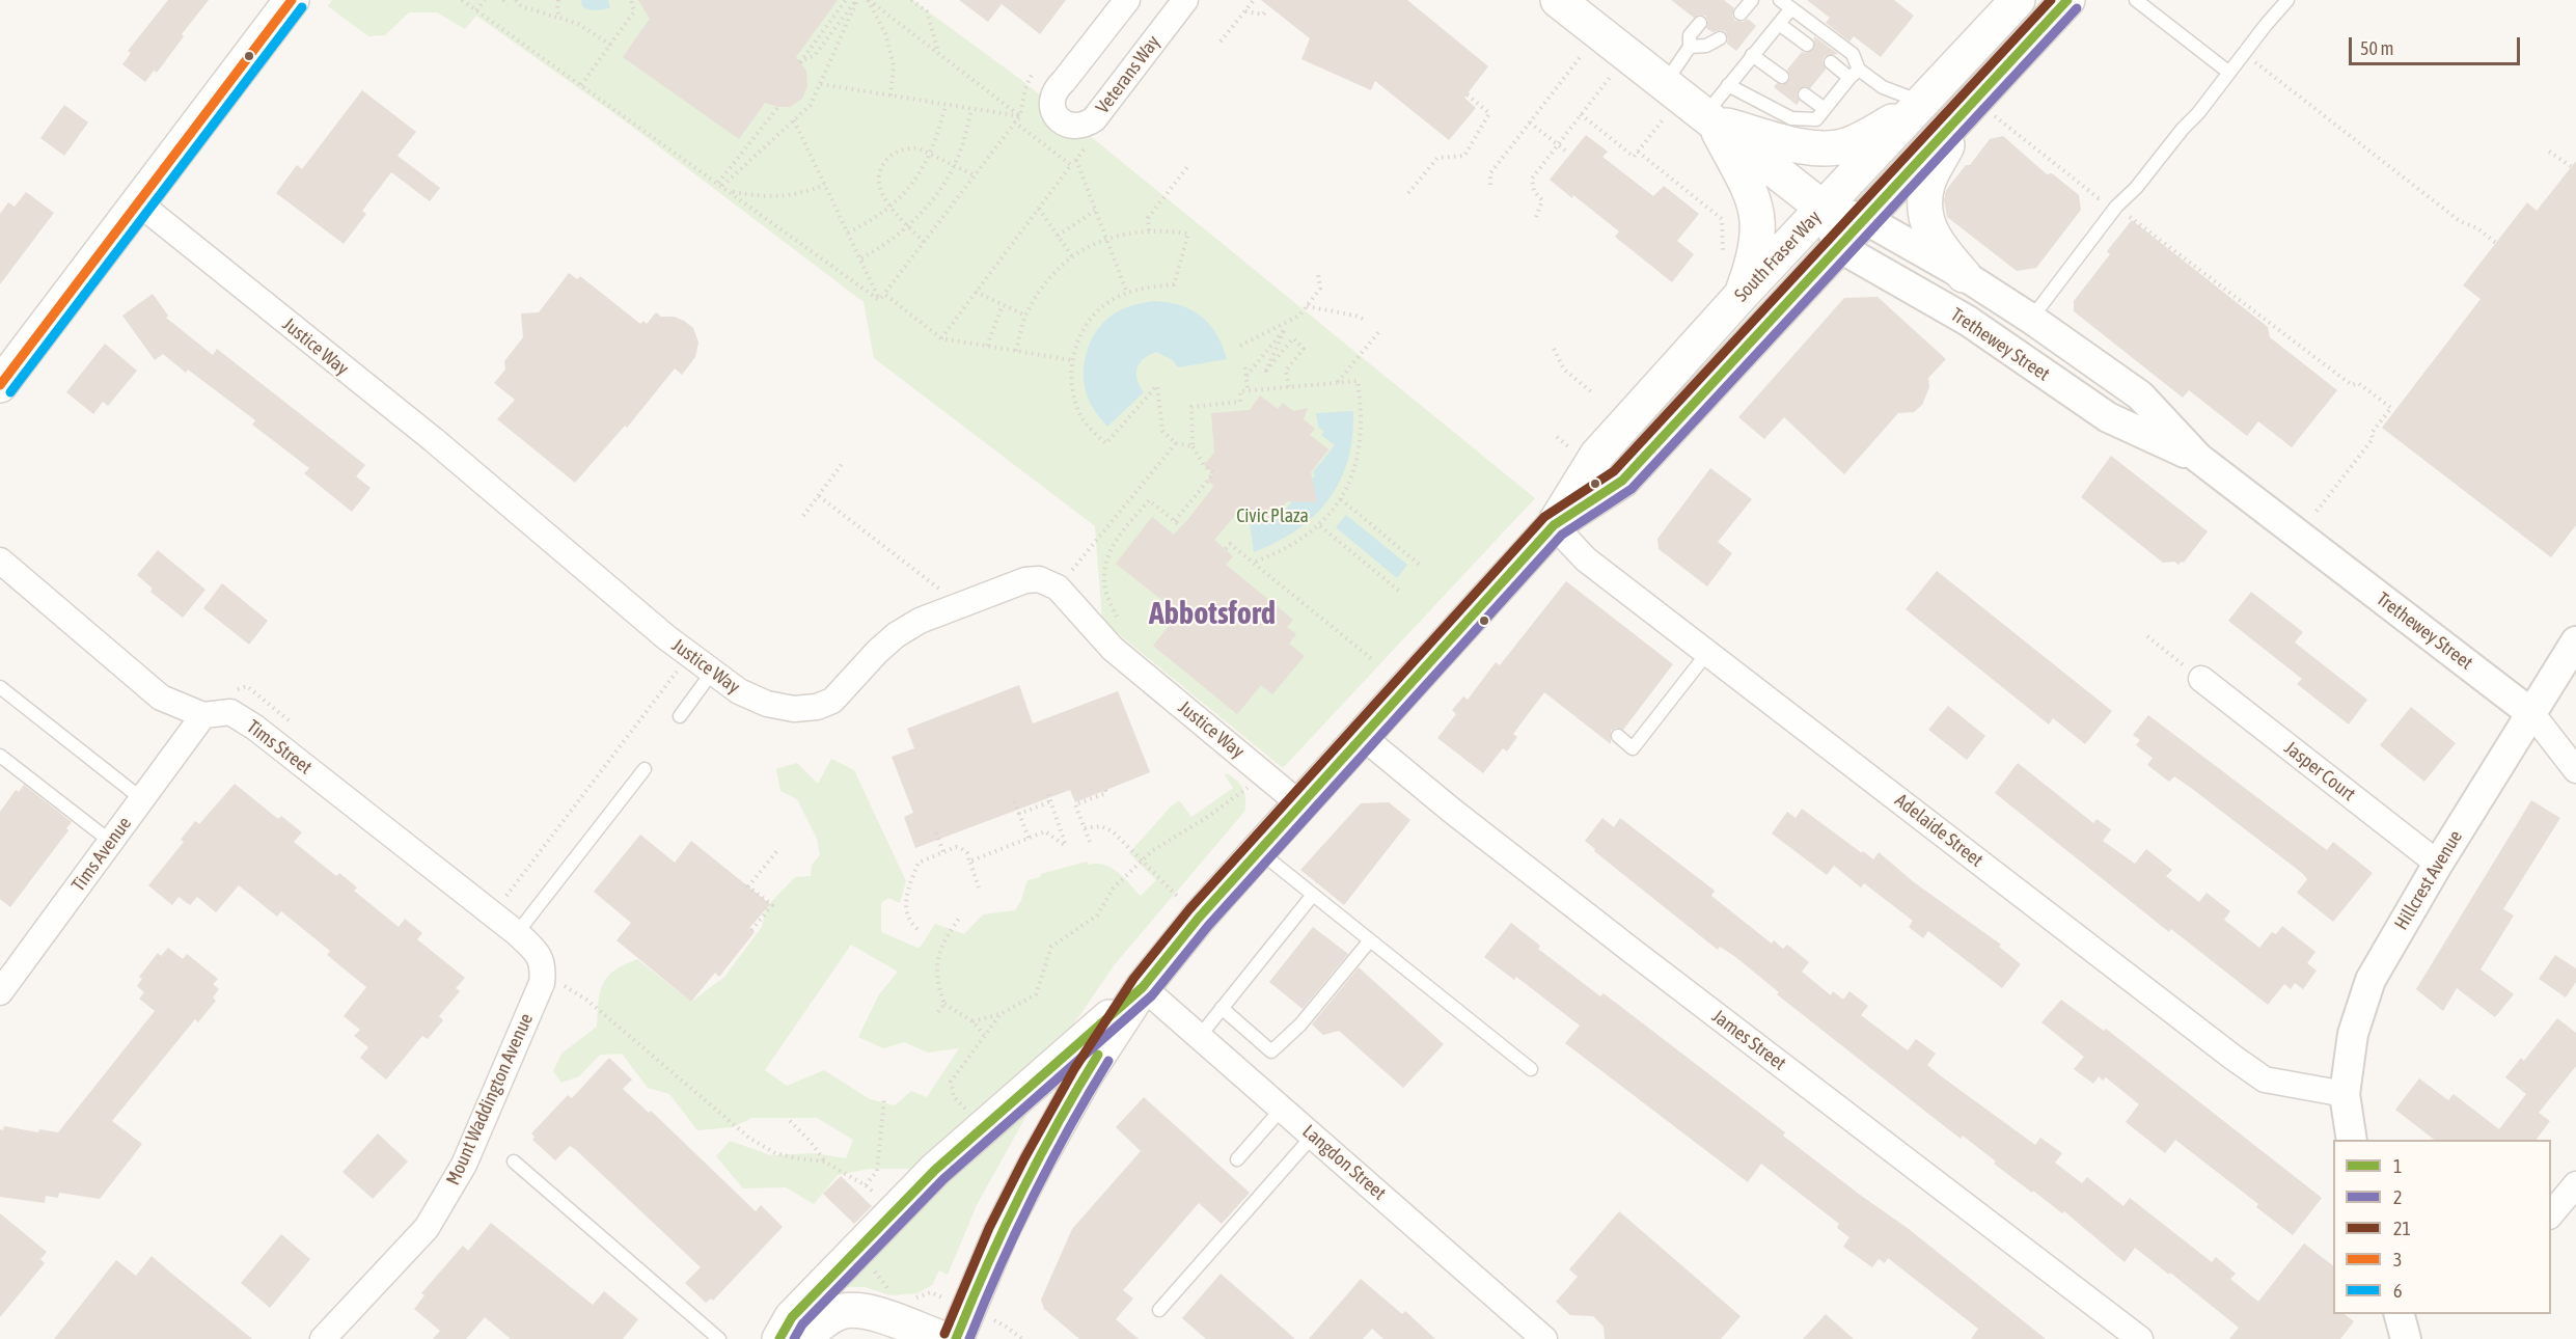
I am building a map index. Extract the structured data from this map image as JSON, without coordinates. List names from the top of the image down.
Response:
{
  "streets": {
    "main road": ["South Fraser Way", "Trethewey Street"],
    "street": [
      "Veterans Way",
      "Justice Way",
      "Tims Street",
      "Jasper Court",
      "Adelaide Street",
      "Tims Avenue",
      "Hillcrest Avenue",
      "James Street",
      "Mount Waddington Avenue",
      "Langdon Street"
    ]
  },
  "crossings": [
    ["South Fraser Way", "Trethewey Street"],
    ["South Fraser Way", "Justice Way"],
    ["South Fraser Way", "Adelaide Street"],
    ["South Fraser Way", "James Street"],
    ["South Fraser Way", "Langdon Street"],
    ["Trethewey Street", "Hillcrest Avenue"],
    ["Tims Street", "Tims Avenue"],
    ["Tims Street", "Mount Waddington Avenue"],
    ["Jasper Court", "Hillcrest Avenue"],
    ["Adelaide Street", "Hillcrest Avenue"]
  ],
  "districts": ["Abbotsford"],
  "parks": ["Civic Plaza"],
  "lines": [
    "transit line 1",
    "transit line 21",
    "transit line 3",
    "transit line 6",
    "transit line 2"
  ],
  "legend": [
    "1",
    "2",
    "21",
    "3",
    "6"
  ],
  "scale_bar": "50 m"
}
